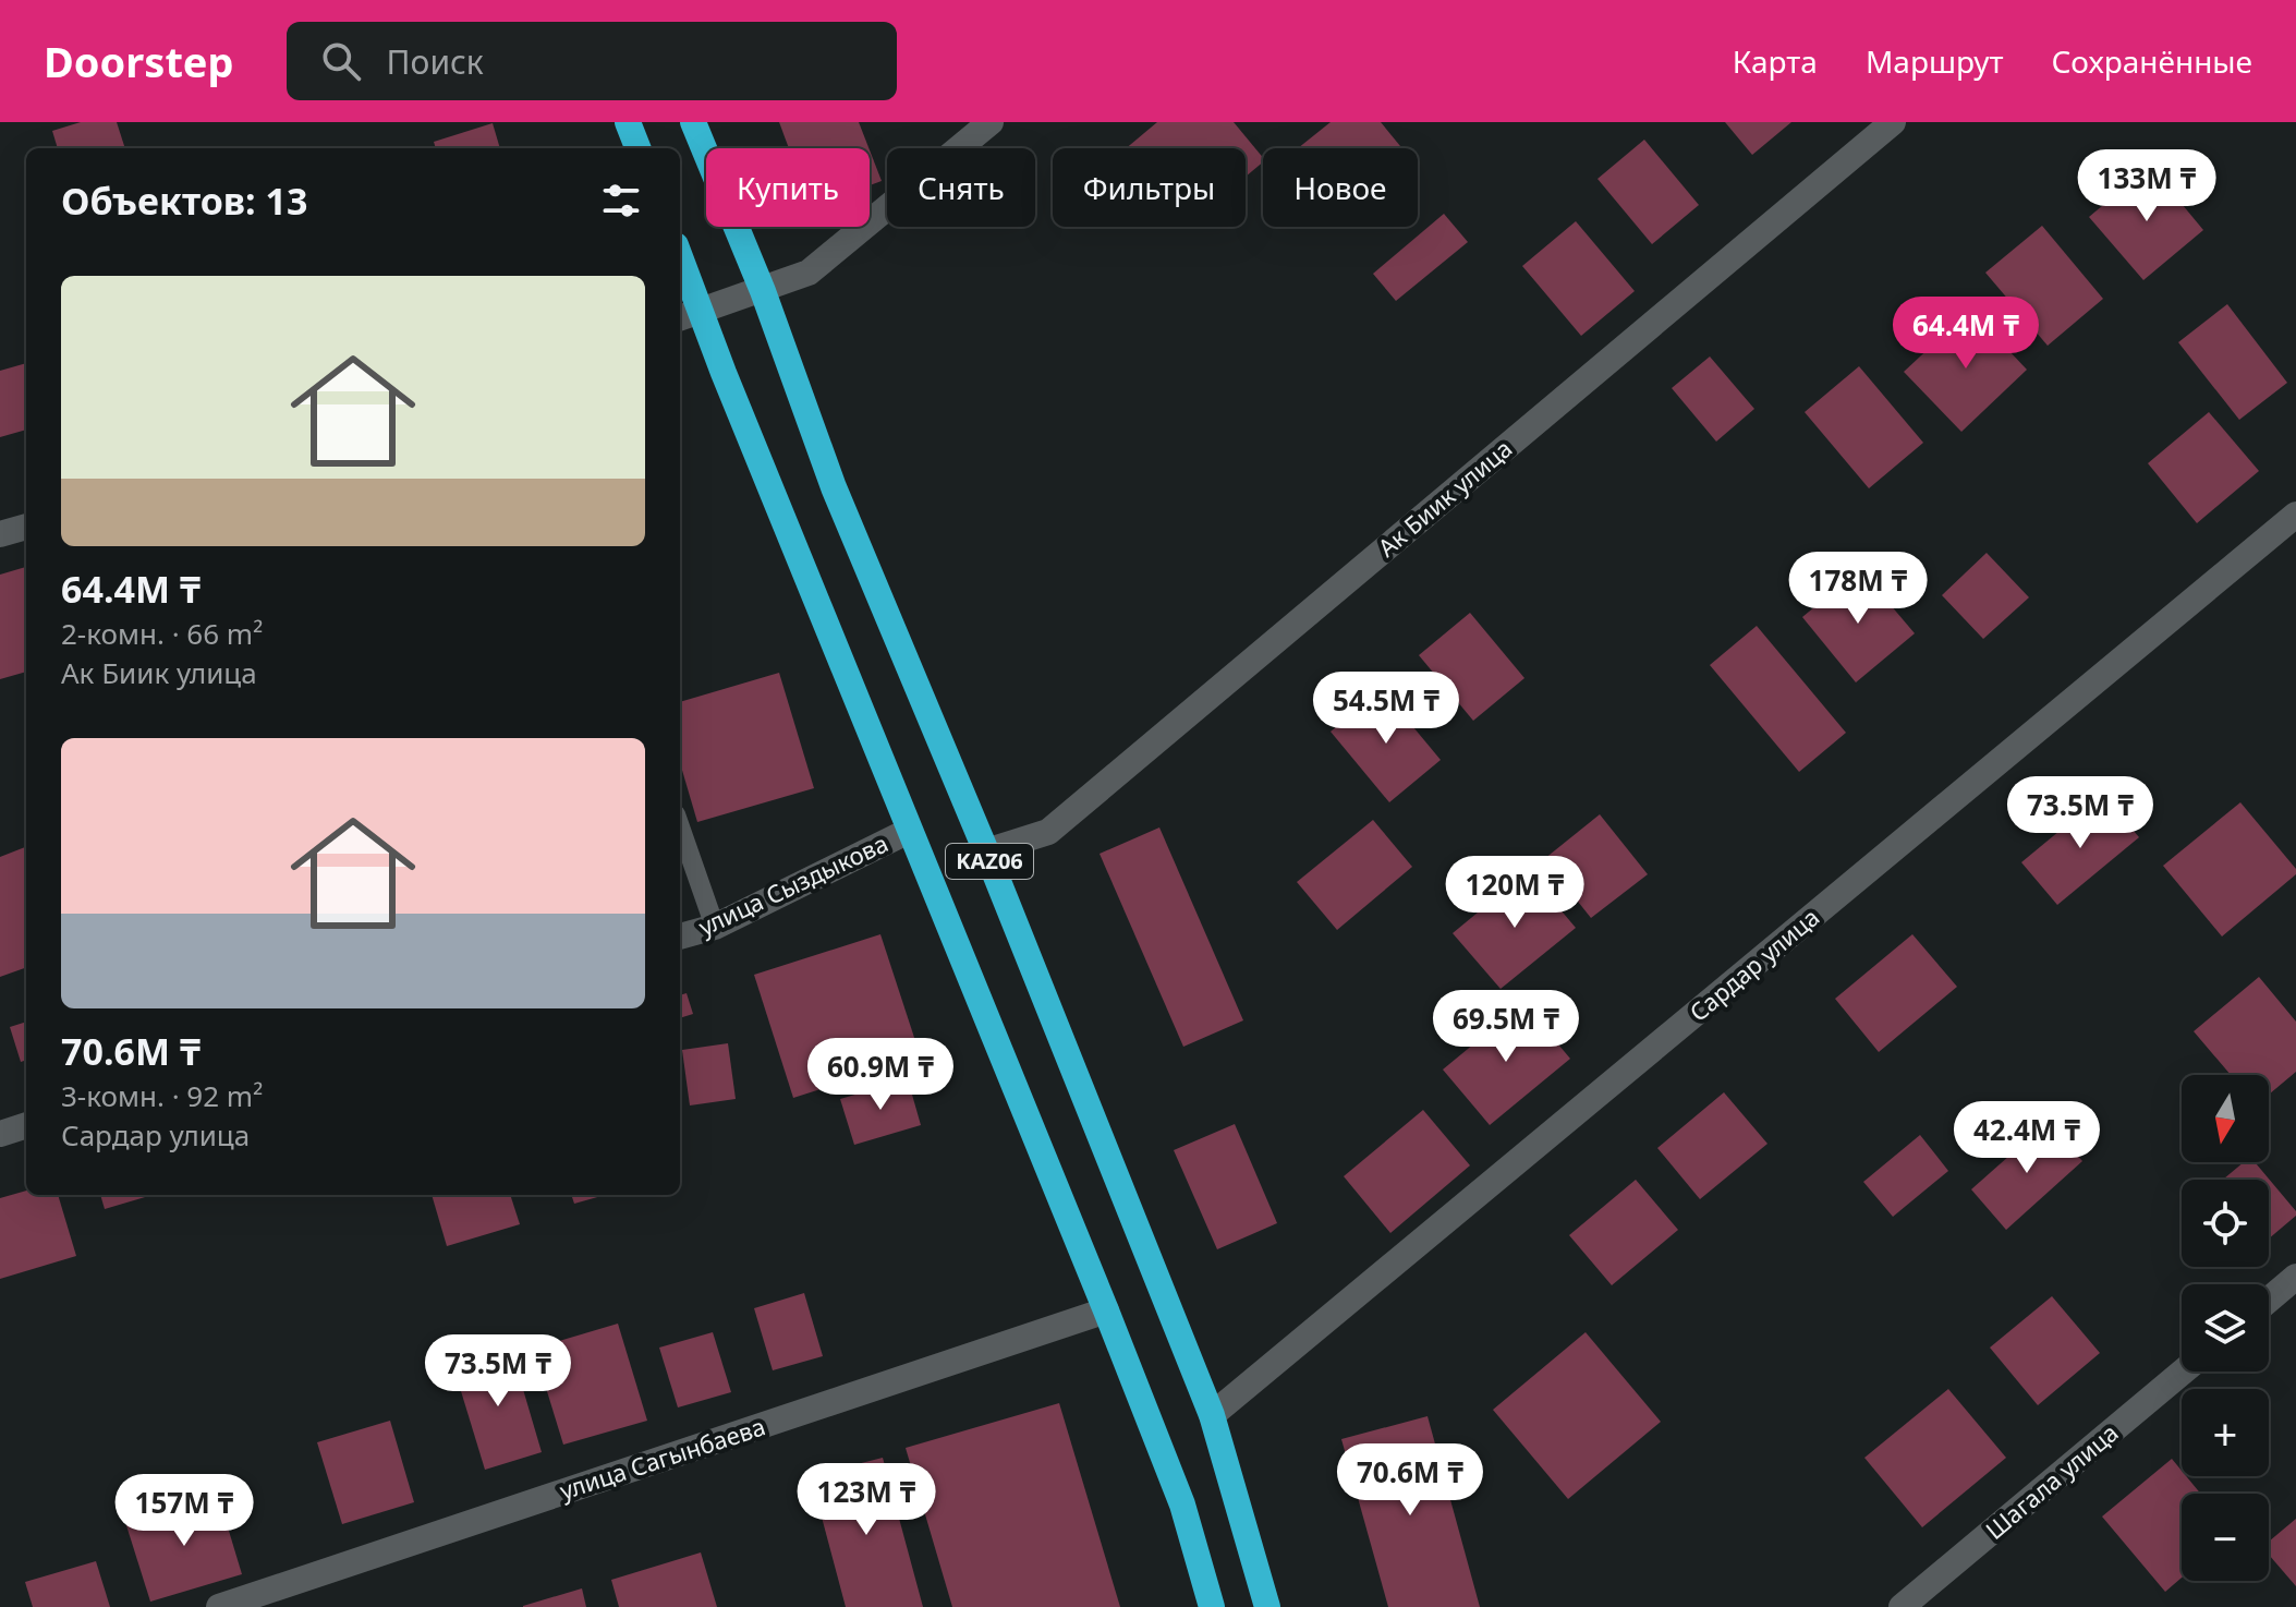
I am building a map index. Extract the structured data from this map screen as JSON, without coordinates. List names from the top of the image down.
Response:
{
  "streets": {
    "highway": ["KАZ06"],
    "street": [
      "Ак Биик улица",
      "улица Сыздыкова",
      "Сардар улица",
      "улица Сагынбаева",
      "Шагала улица"
    ]
  },
  "crossings": [
    ["Ак Биик улица", "KАZ06"],
    ["KАZ06", "улица Сыздыкова"],
    ["KАZ06", "Сардар улица"],
    ["KАZ06", "улица Сагынбаева"]
  ],
  "north": "bottom",
  "page": {
    "header": "Doorstep",
    "search": "Поиск",
    "nav": ["Карта", "Маршрут", "Сохранённые"],
    "chip": [
      "Купить",
      "Снять",
      "Фильтры",
      "Новое"
    ],
    "heading": "Объектов: 13",
    "price": [
      "133M ₸",
      "64.4M ₸",
      "178M ₸",
      "54.5M ₸",
      "73.5M ₸",
      "120M ₸",
      "69.5M ₸",
      "60.9M ₸",
      "42.4M ₸",
      "73.5M ₸",
      "70.6M ₸",
      "123M ₸",
      "157M ₸"
    ],
    "list": [
      {
        "name": "64.4M ₸",
        "note": "2-комн. · 66 m² · Ак Биик улица"
      },
      {
        "name": "70.6M ₸",
        "note": "3-комн. · 92 m² · Сардар улица"
      }
    ],
    "map_buttons": ["+", "−"]
  }
}
